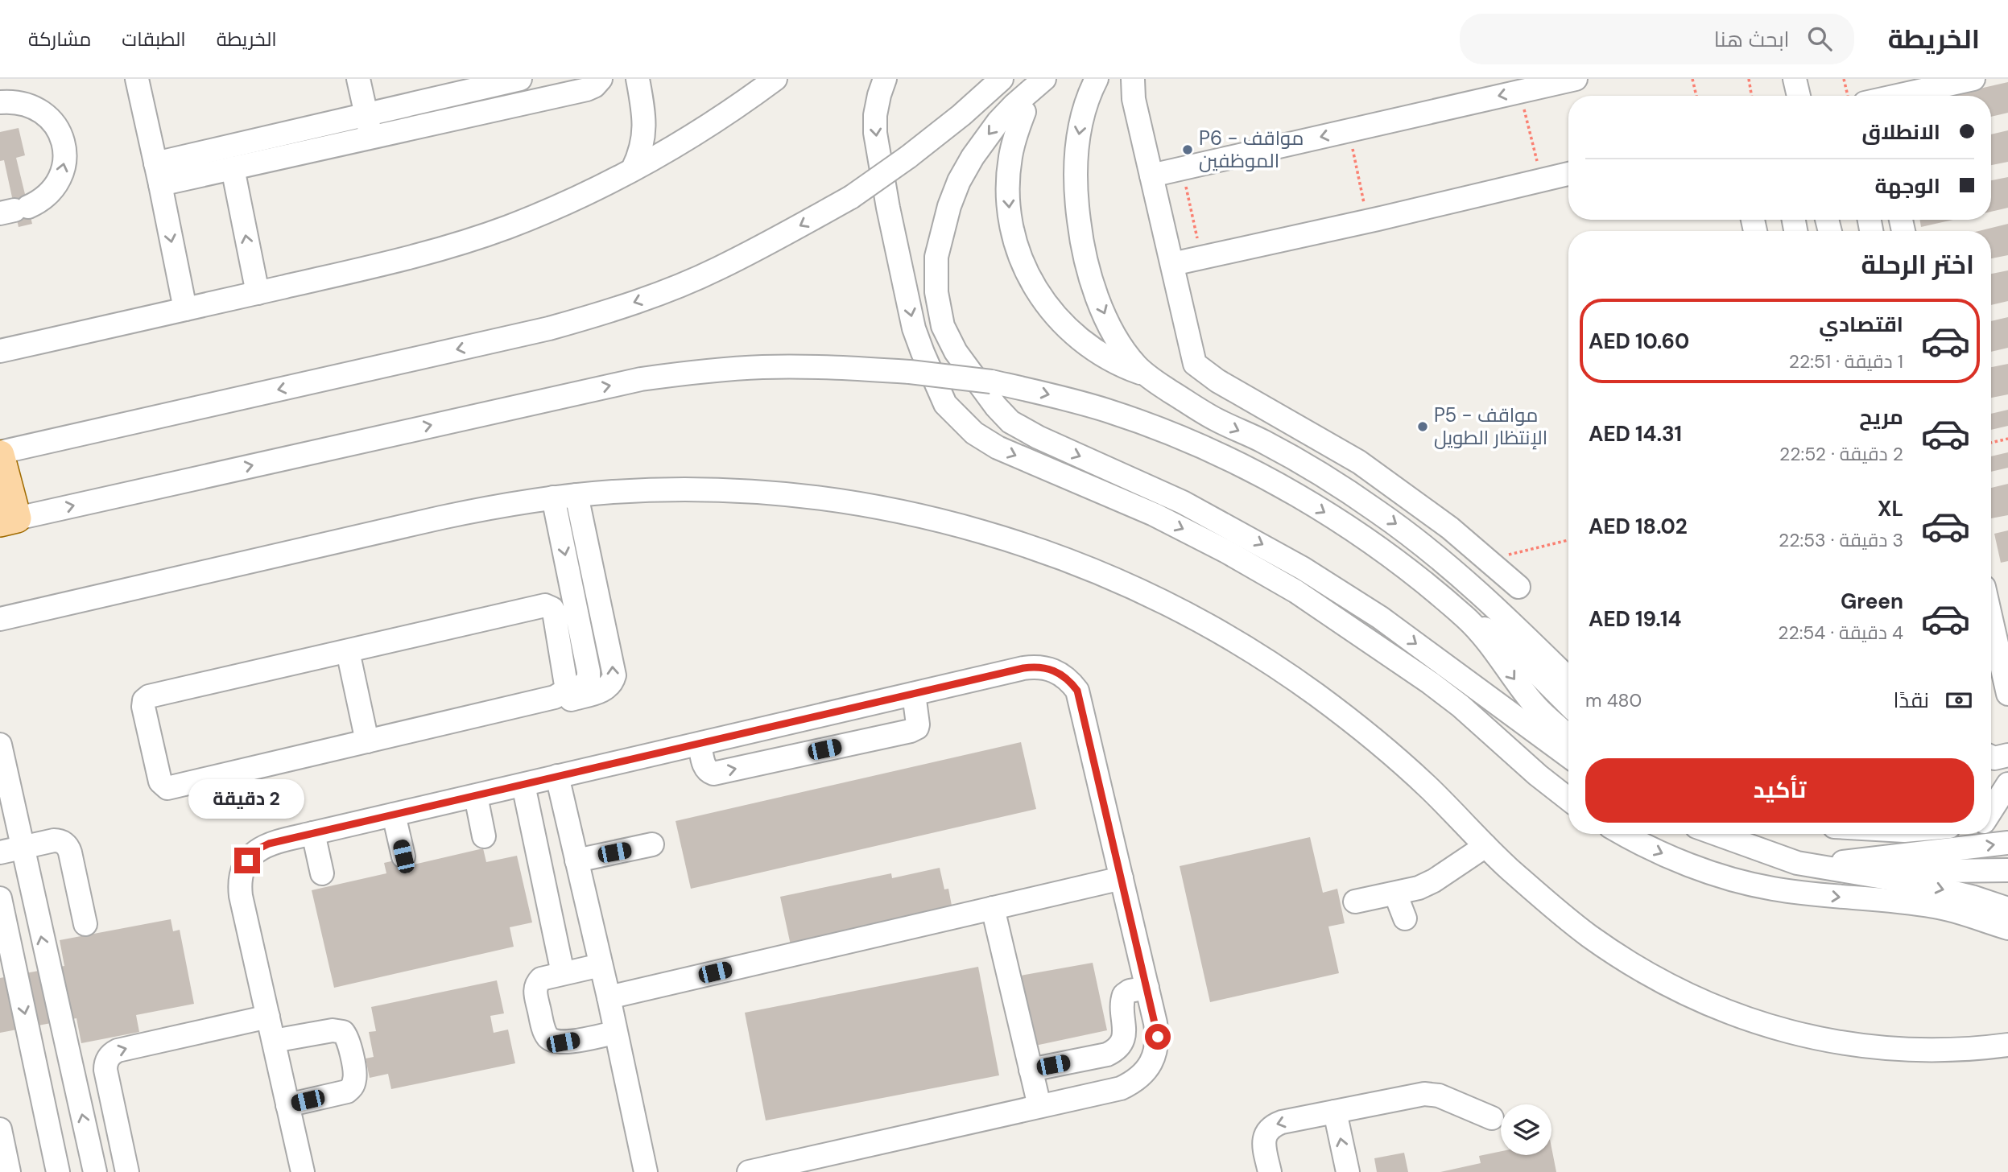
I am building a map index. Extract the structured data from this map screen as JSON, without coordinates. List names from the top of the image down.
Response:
{
  "places": ["P6 - مواقف الموظفين", "P5 - مواقف الإنتظار الطويل"],
  "page": {
    "header": "الخريطة",
    "search": "ابحث هنا",
    "nav": ["الخريطة", "الطبقات", "مشاركة"],
    "banner": ["الانطلاق", "الوجهة"],
    "heading": "اختر الرحلة",
    "list": [
      {
        "name": "اقتصادي",
        "note": "1 دقيقة · 22:51",
        "value": "AED 10.60"
      },
      {
        "name": "مريح",
        "note": "2 دقيقة · 22:52",
        "value": "AED 14.31"
      },
      {
        "name": "XL",
        "note": "3 دقيقة · 22:53",
        "value": "AED 18.02"
      },
      {
        "name": "Green",
        "note": "4 دقيقة · 22:54",
        "value": "AED 19.14"
      }
    ],
    "pay": ["نقدًا", "480 m"],
    "buttons": "تأكيد",
    "bubble": "2 دقيقة"
  }
}
